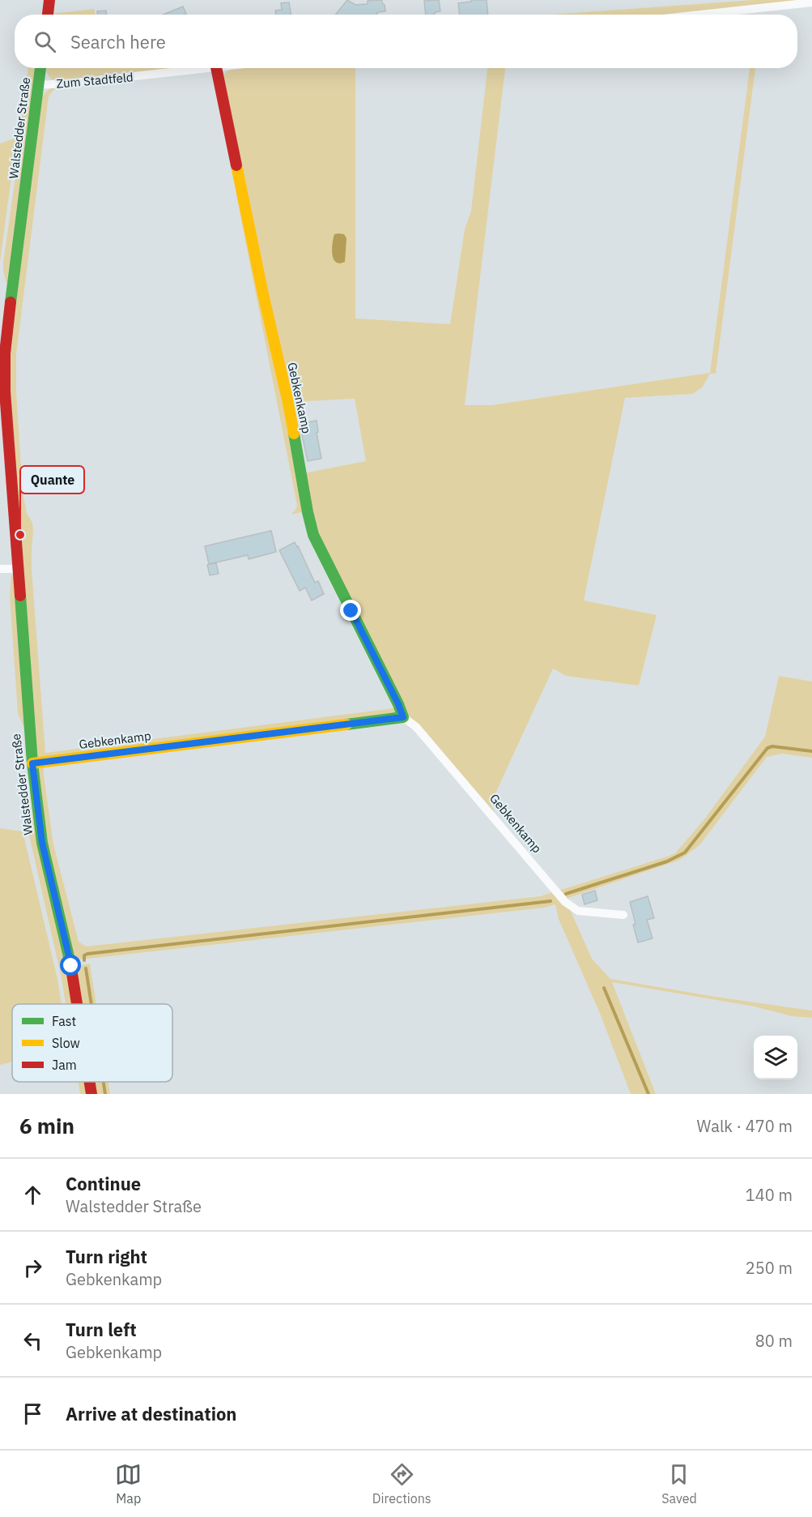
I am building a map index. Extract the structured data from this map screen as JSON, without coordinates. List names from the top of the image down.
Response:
{
  "streets": {
    "main road": ["Walstedder Straße", "Gebkenkamp"],
    "street": ["Zum Stadtfeld"]
  },
  "crossings": [
    ["Zum Stadtfeld", "Walstedder Straße"],
    ["Walstedder Straße", "Gebkenkamp"]
  ],
  "places": ["Quante"],
  "legend": ["Fast", "Slow", "Jam"],
  "page": {
    "search": "Search here",
    "heading": ["6 min", "Walk · 470 m"],
    "list": [
      ["Continue", "Walstedder Straße", "140 m"],
      ["Turn right", "Gebkenkamp", "250 m"],
      ["Turn left", "Gebkenkamp", "80 m"],
      "Arrive at destination"
    ],
    "nav": ["Map", "Directions", "Saved"]
  }
}
